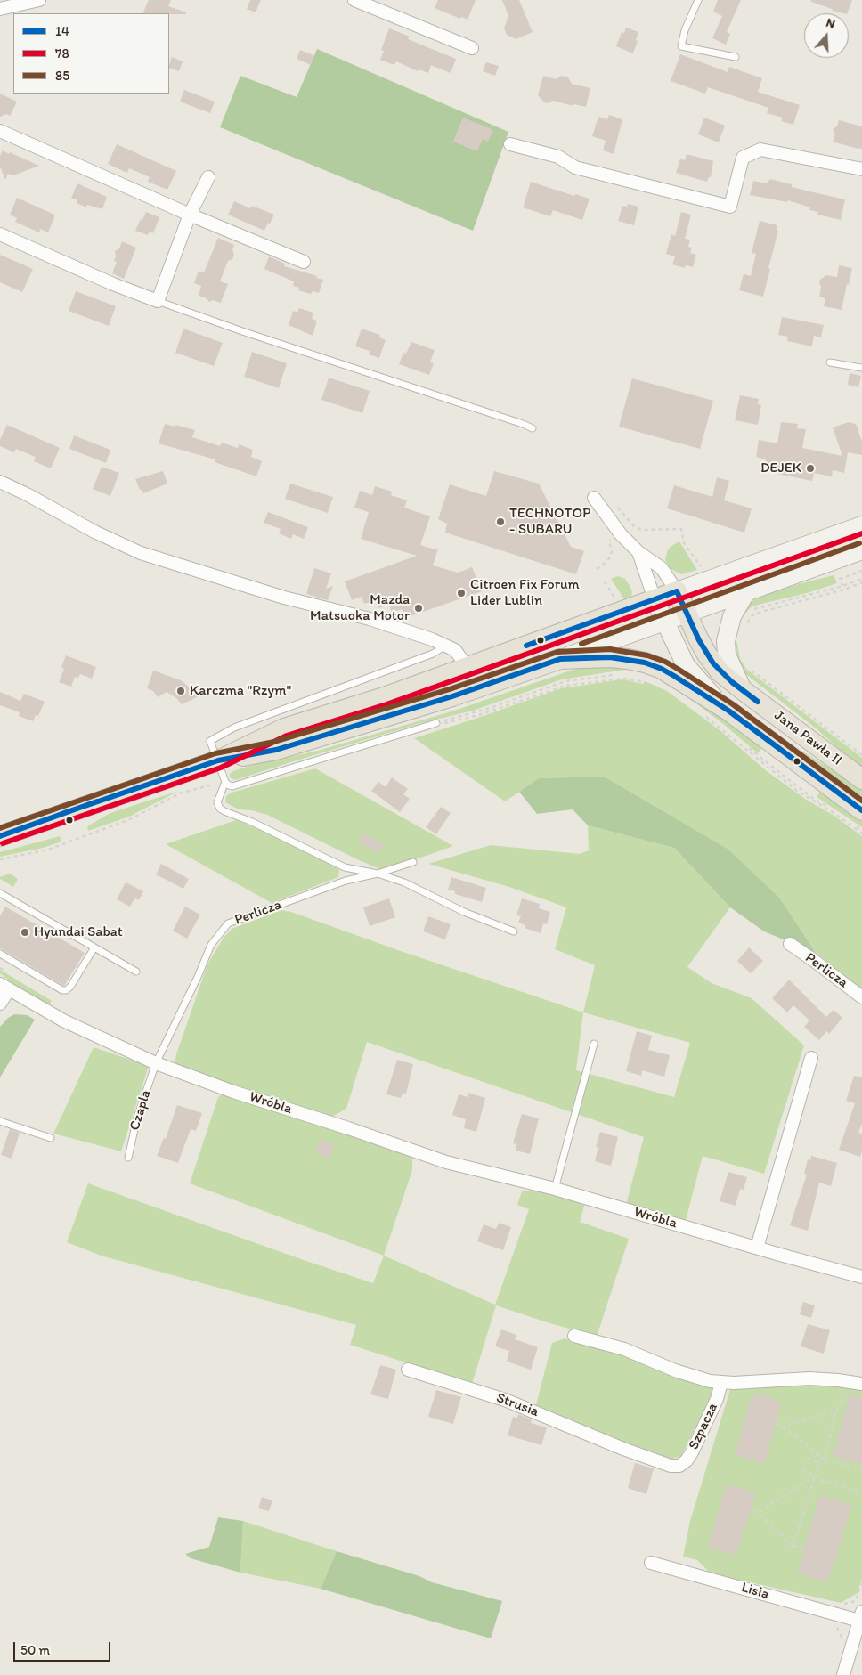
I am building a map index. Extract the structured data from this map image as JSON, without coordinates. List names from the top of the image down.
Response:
{
  "streets": {
    "main road": ["Jana Pawła II"],
    "street": [
      "Perlicza",
      "Wróbla",
      "Strusia",
      "Szpacza",
      "Lisia"
    ],
    "lane": ["Czapla"]
  },
  "crossings": [
    ["Perlicza", "Wróbla"],
    ["Perlicza", "Czapla"],
    ["Wróbla", "Czapla"],
    ["Strusia", "Szpacza"]
  ],
  "places": [
    "DEJEK",
    "TECHNOTOP - SUBARU",
    "Citroen Fix Forum Lider Lublin",
    "Mazda Matsuoka Motor",
    "Karczma \"Rzym\"",
    "Hyundai Sabat"
  ],
  "lines": ["transit line 78", "transit line 85", "transit line 14"],
  "legend": ["14", "78", "85"],
  "scale_bar": "50 m",
  "north": "top"
}
